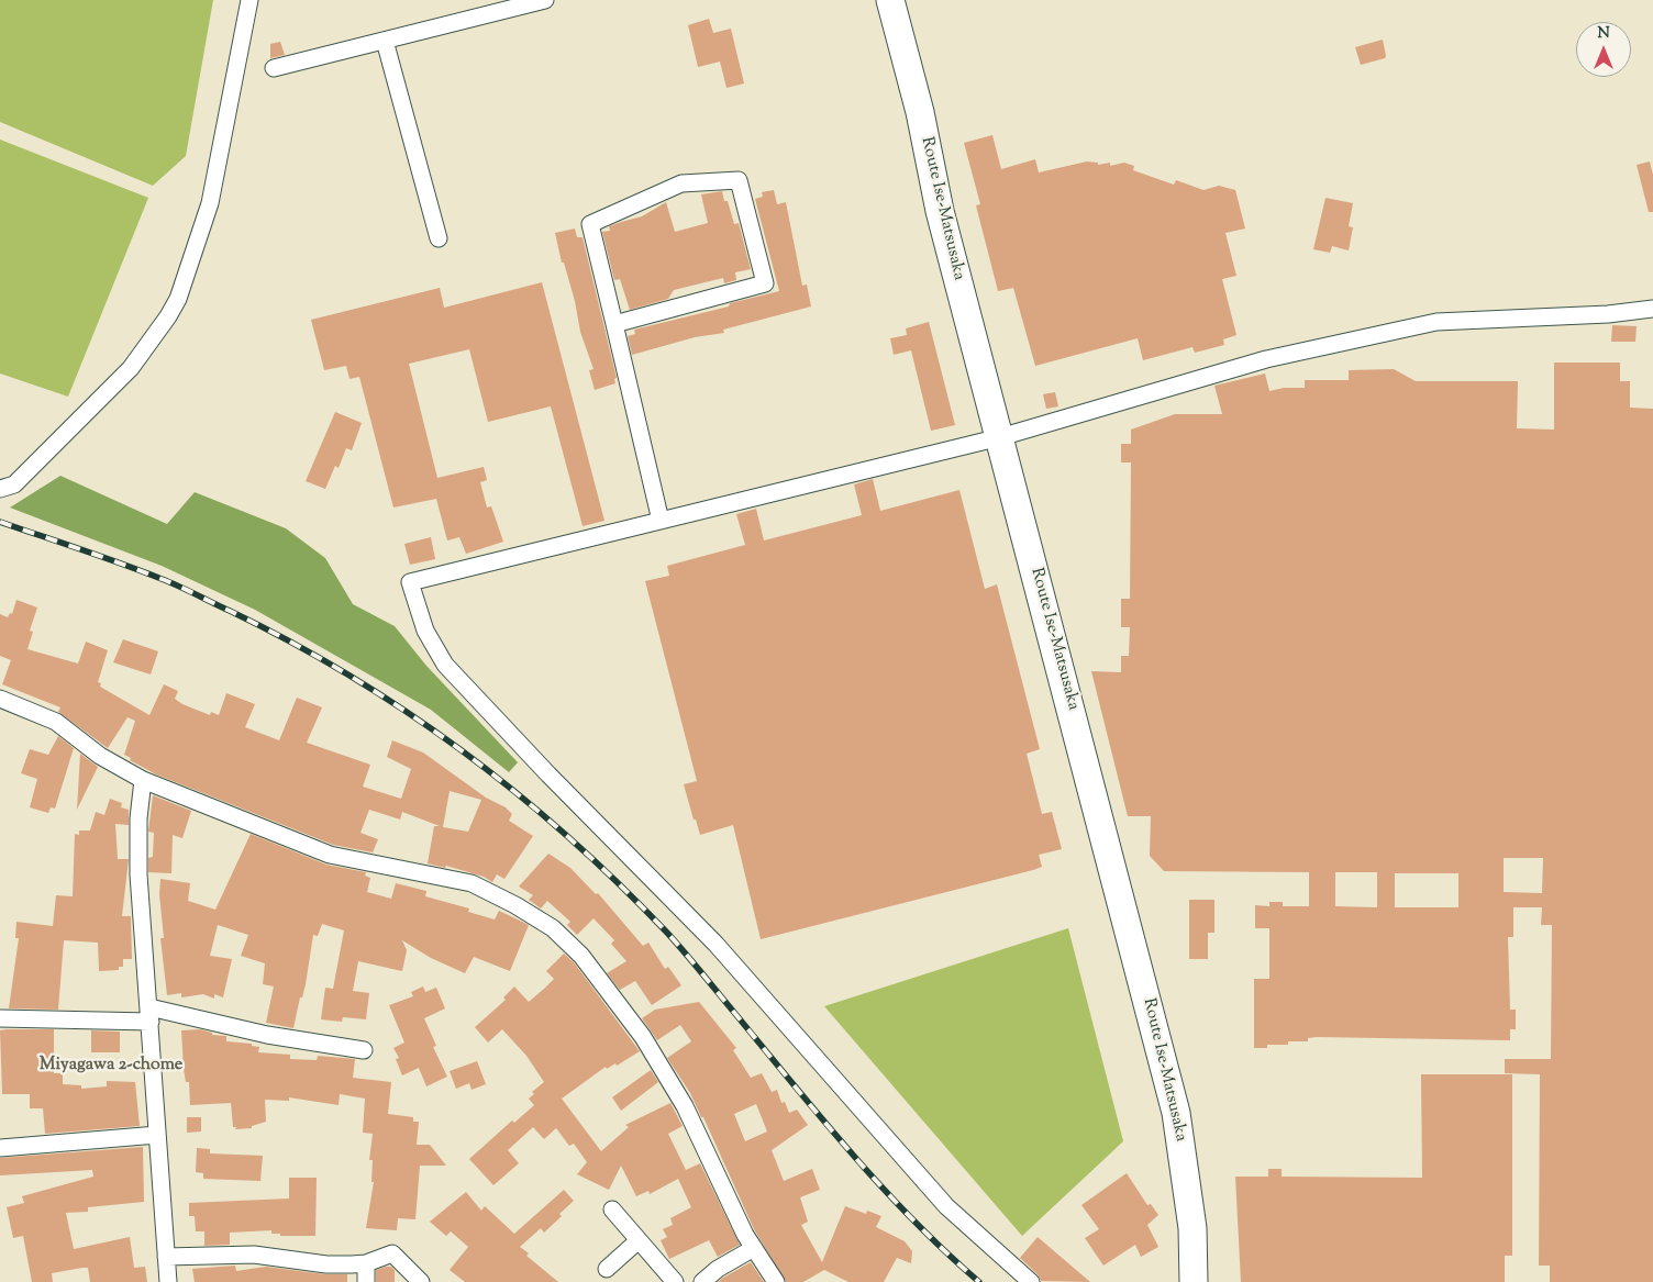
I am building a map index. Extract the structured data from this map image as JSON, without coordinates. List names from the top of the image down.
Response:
{
  "streets": {
    "main road": ["Route Ise-Matsusaka"]
  },
  "districts": ["Miyagawa 2-chome"],
  "north": "top"
}
